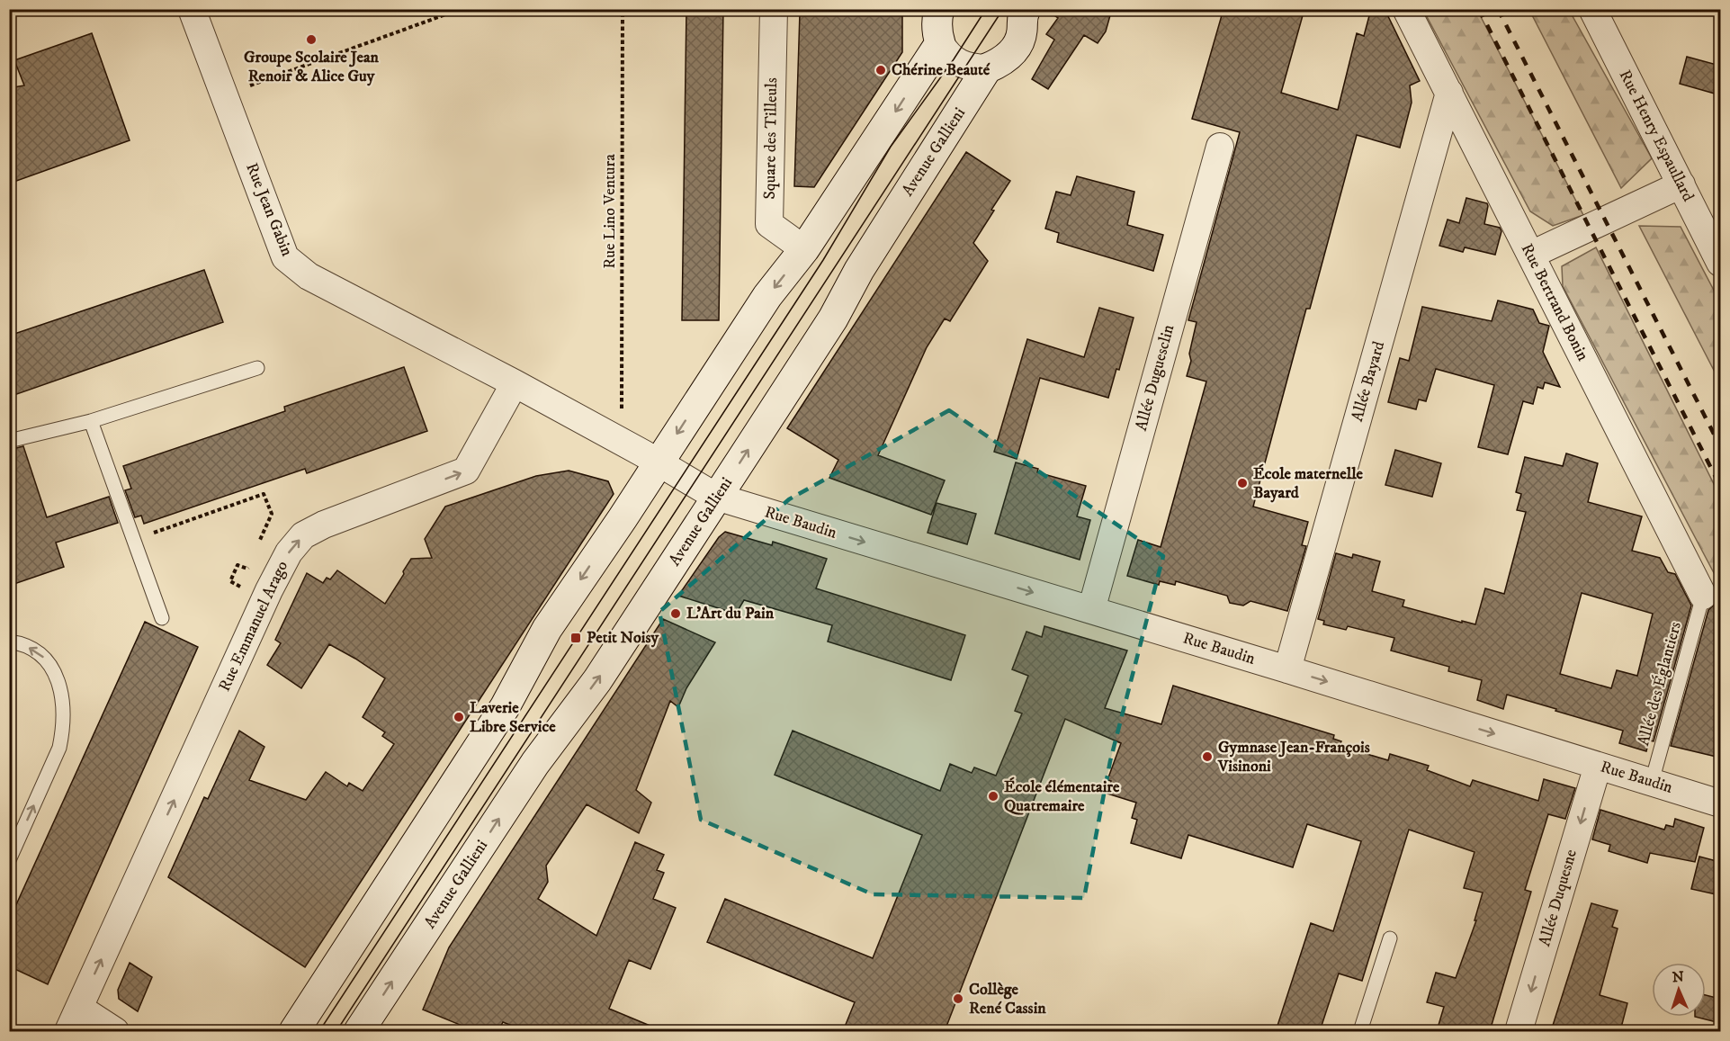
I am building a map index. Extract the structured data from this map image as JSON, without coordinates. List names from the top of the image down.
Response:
{
  "streets": {
    "street": [
      "Rue Henry Espaullard",
      "Square des Tilleuls",
      "Avenue Gallieni",
      "Rue Jean Gabin",
      "Rue Bertrand Bonin",
      "Allée Duguesclin",
      "Allée Bayard",
      "Rue Baudin",
      "Rue Emmanuel Arago",
      "Allée Duquesne"
    ],
    "lane": ["Allée des Églantiers"],
    "path": ["Rue Lino Ventura"]
  },
  "crossings": [
    ["Avenue Gallieni", "Rue Baudin"],
    ["Rue Jean Gabin", "Rue Emmanuel Arago"],
    ["Rue Bertrand Bonin", "Allée Bayard"],
    ["Rue Bertrand Bonin", "Allée des Églantiers"],
    ["Allée Duguesclin", "Rue Baudin"],
    ["Allée Bayard", "Rue Baudin"],
    ["Rue Baudin", "Allée des Églantiers"],
    ["Rue Baudin", "Allée Duquesne"]
  ],
  "one_way": ["Rue Baudin", "Allée Duquesne"],
  "places": {
    "other": [
      "Groupe Scolaire Jean Renoir & Alice Guy",
      "Chérine Beauté",
      "École maternelle Bayard",
      "L’Art du Pain",
      "Laverie Libre Service",
      "Gymnase Jean-François Visinoni",
      "École élémentaire Quatremaire",
      "Collège René Cassin"
    ],
    "transit": ["Petit Noisy"]
  },
  "north": "top"
}
